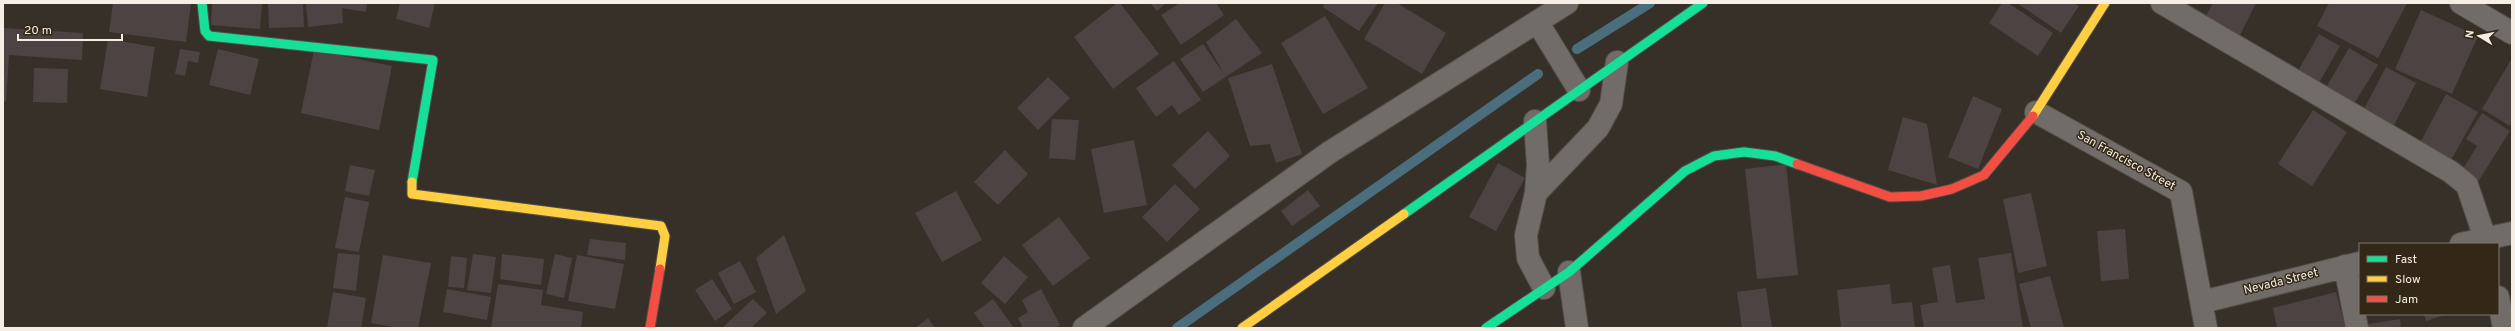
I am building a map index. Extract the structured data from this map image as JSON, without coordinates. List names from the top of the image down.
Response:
{
  "streets": {
    "street": ["San Francisco Street", "Nevada Street"]
  },
  "crossings": [
    ["San Francisco Street", "Nevada Street"]
  ],
  "legend": ["Fast", "Slow", "Jam"],
  "scale_bar": "20 m",
  "north": "left"
}
